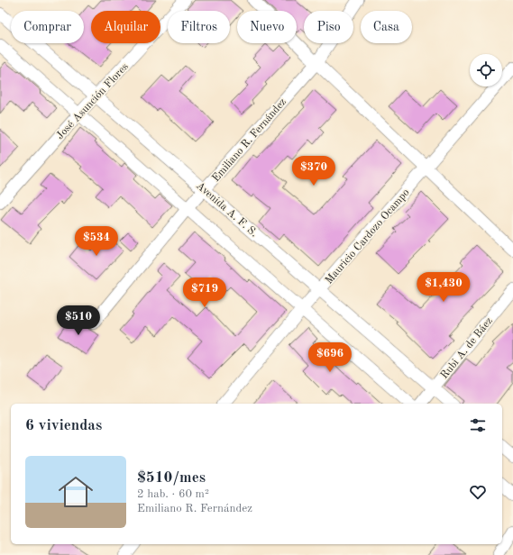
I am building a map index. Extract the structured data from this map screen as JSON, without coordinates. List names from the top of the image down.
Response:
{
  "streets": {
    "street": [
      "José Asunción Flores",
      "Emiliano R. Fernández",
      "Avenida A. F. S.",
      "Mauricio Cardozo Ocampo",
      "Rubi A. de Báez"
    ]
  },
  "crossings": [
    ["José Asunción Flores", "Avenida A. F. S."],
    ["Emiliano R. Fernández", "Avenida A. F. S."],
    ["Avenida A. F. S.", "Mauricio Cardozo Ocampo"],
    ["Avenida A. F. S.", "Rubi A. de Báez"]
  ],
  "page": {
    "chip": [
      "Comprar",
      "Alquilar",
      "Filtros",
      "Nuevo",
      "Piso",
      "Casa"
    ],
    "price": [
      "$370",
      "$534",
      "$1,430",
      "$719",
      "$510",
      "$696"
    ],
    "heading": "6 viviendas",
    "list": [
      {
        "name": "$510/mes",
        "note": "2 hab. · 60 m² · Emiliano R. Fernández"
      }
    ]
  }
}
